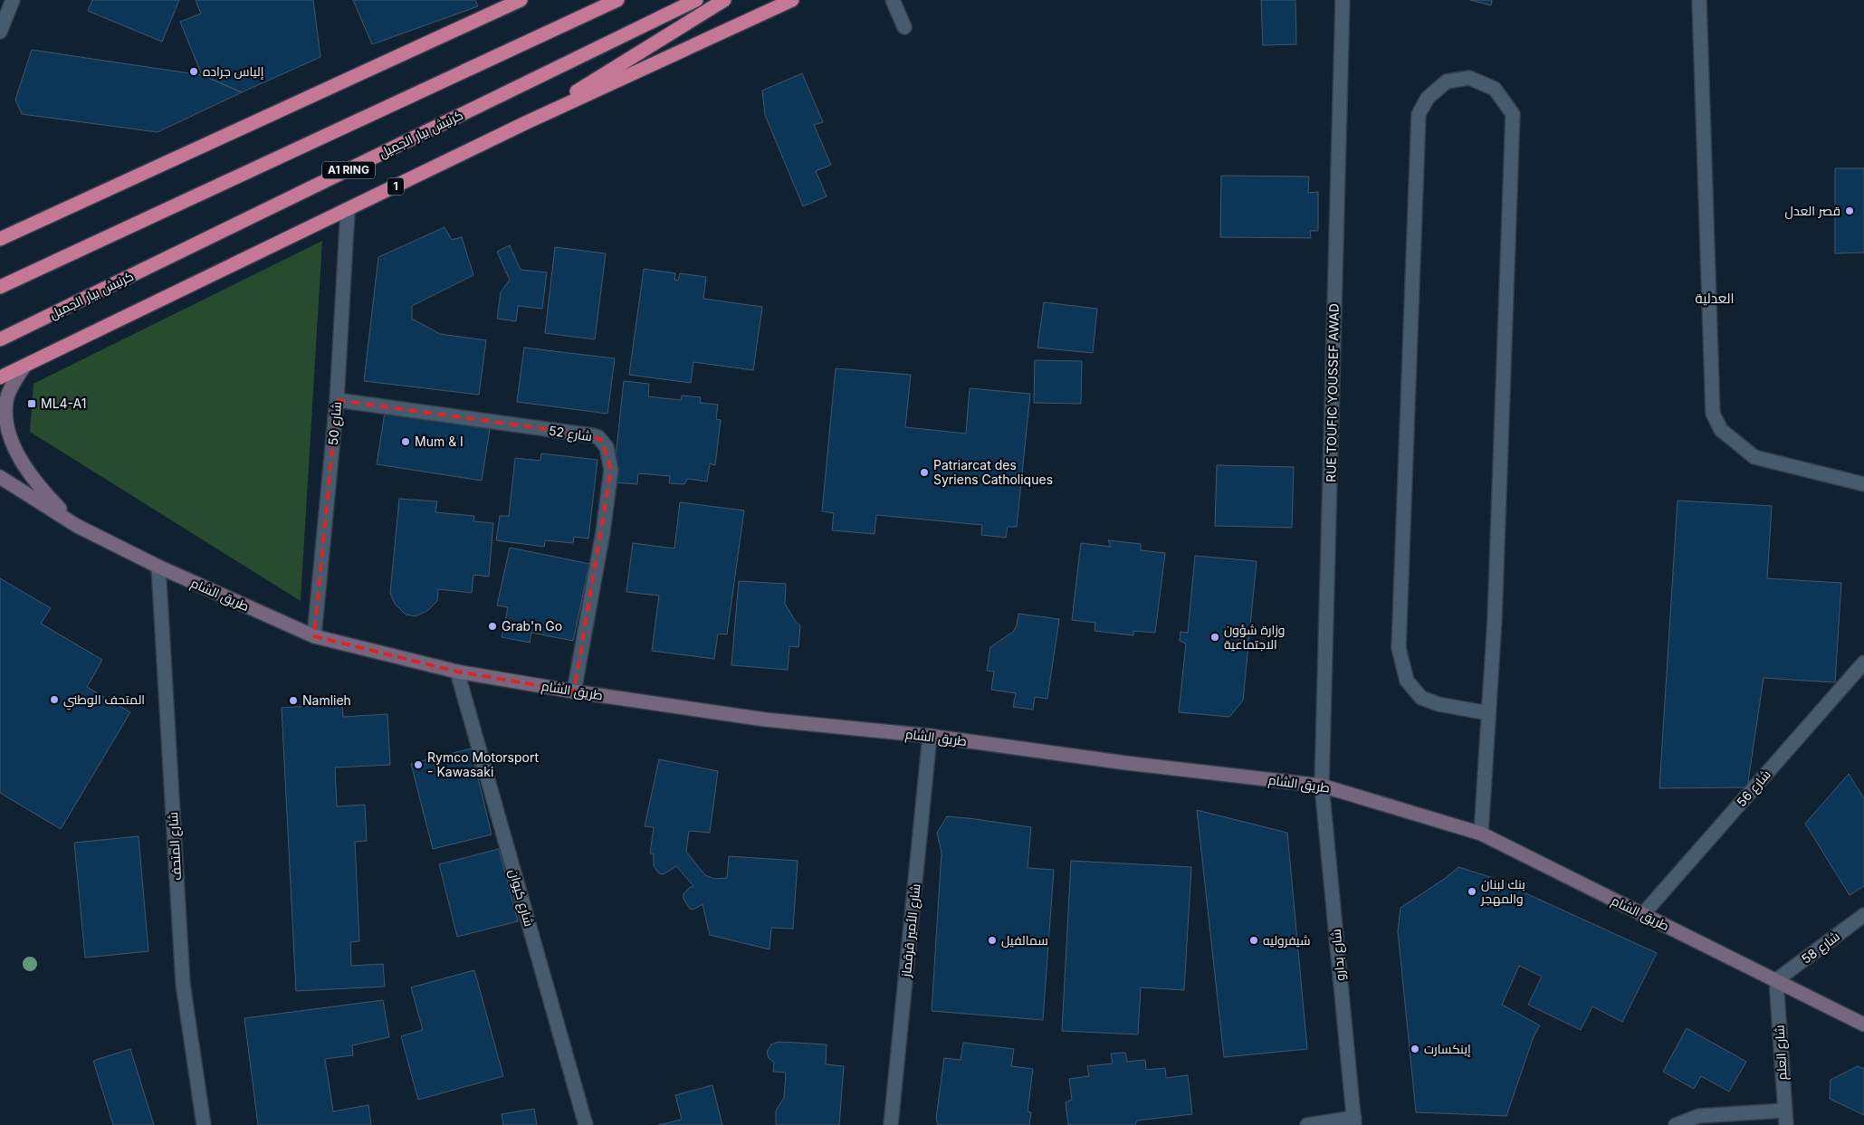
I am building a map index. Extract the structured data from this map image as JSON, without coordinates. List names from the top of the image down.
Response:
{
  "streets": {
    "highway": ["كرنيش بيار الجميل", "A1 RING", "1"],
    "main road": ["طريق الشام"],
    "street": [
      "RUE TOUFIC YOUSSEF AWAD",
      "شارع 50",
      "شارع 52",
      "شارع 56",
      "شارع المتحف",
      "شارع كيوان",
      "شارع الأمير قرقماز",
      "شارع 58",
      "شارع بدارو",
      "شارع العلم"
    ]
  },
  "crossings": [
    ["1", "شارع 50"],
    ["RUE TOUFIC YOUSSEF AWAD", "طريق الشام"],
    ["RUE TOUFIC YOUSSEF AWAD", "شارع بدارو"],
    ["شارع 50", "شارع 52"],
    ["شارع 50", "طريق الشام"],
    ["شارع 52", "طريق الشام"],
    ["طريق الشام", "شارع 56"],
    ["طريق الشام", "شارع المتحف"],
    ["طريق الشام", "شارع كيوان"],
    ["طريق الشام", "شارع الأمير قرقماز"],
    ["طريق الشام", "شارع 58"],
    ["طريق الشام", "شارع بدارو"],
    ["طريق الشام", "شارع العلم"],
    ["شارع 58", "شارع العلم"]
  ],
  "districts": ["العدلية"],
  "places": {
    "other": [
      "إلياس جراده",
      "قصر العدل",
      "Mum & I",
      "Patriarcat des Syriens Catholiques",
      "Grab'n Go",
      "وزارة شؤون الاجتماعية",
      "المتحف الوطني",
      "Namlieh",
      "Rymco Motorsport - Kawasaki",
      "بنك لبنان والمهجر",
      "سمالفيل",
      "شيفروليه",
      "إينكسارت"
    ],
    "transit": ["ML4-A1"]
  }
}
